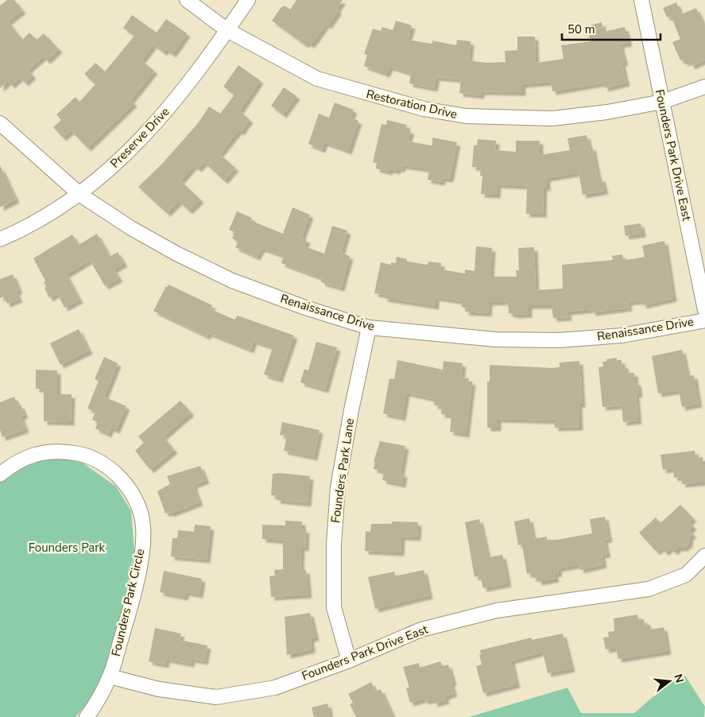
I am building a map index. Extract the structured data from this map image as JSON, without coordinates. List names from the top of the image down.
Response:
{
  "streets": {
    "street": [
      "Restoration Drive",
      "Preserve Drive",
      "Founders Park Drive East",
      "Renaissance Drive",
      "Founders Park Lane",
      "Founders Park Circle"
    ]
  },
  "crossings": [
    ["Restoration Drive", "Preserve Drive"],
    ["Restoration Drive", "Founders Park Drive East"],
    ["Preserve Drive", "Renaissance Drive"],
    ["Founders Park Drive East", "Founders Park Lane"],
    ["Founders Park Drive East", "Founders Park Circle"],
    ["Renaissance Drive", "Founders Park Lane"]
  ],
  "parks": ["Founders Park"],
  "scale_bar": "50 m",
  "north": "right"
}
